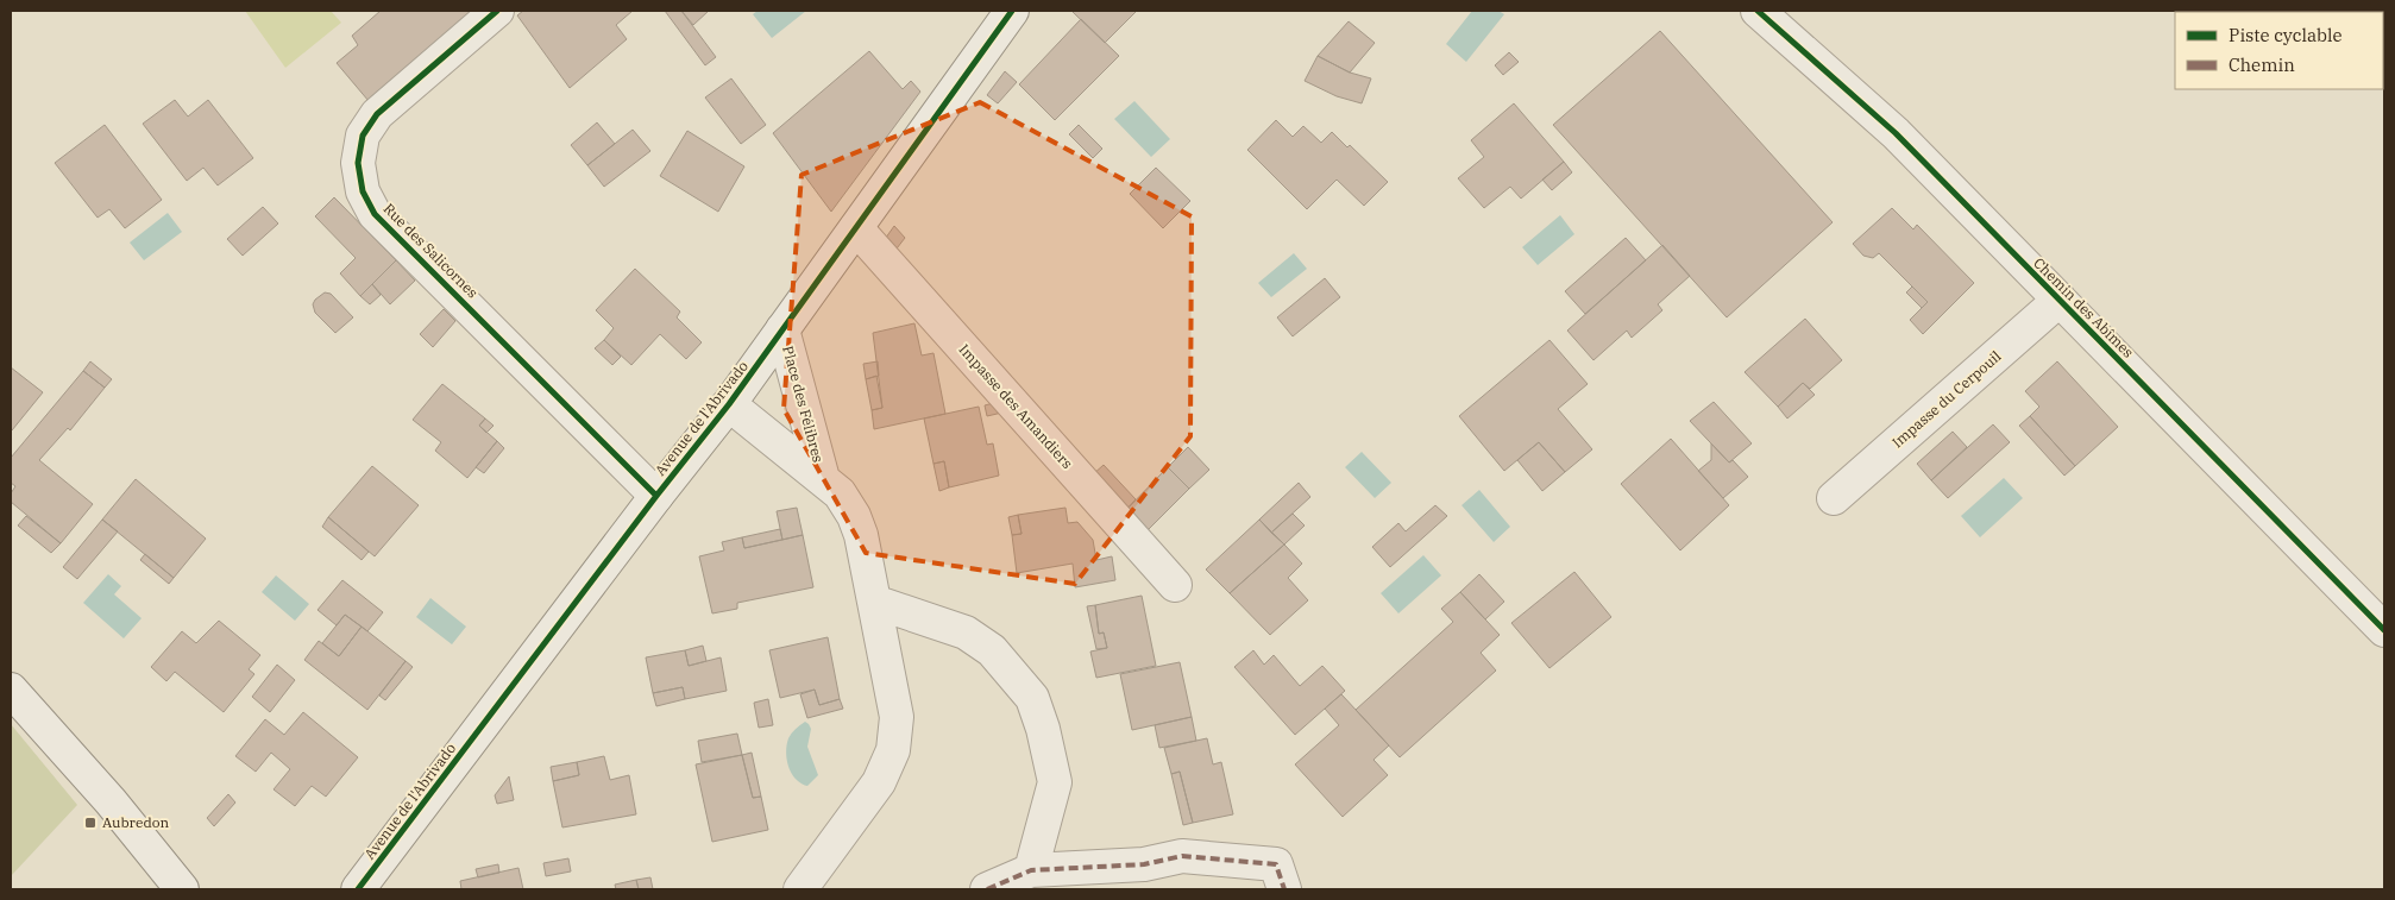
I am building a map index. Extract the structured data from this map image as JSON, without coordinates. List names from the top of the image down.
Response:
{
  "streets": {
    "street": [
      "Rue des Salicornes",
      "Chemin des Abîmes",
      "Impasse du Cerpouil",
      "Place des Félibres",
      "Impasse des Amandiers",
      "Avenue de l'Abrivado"
    ]
  },
  "crossings": [
    ["Rue des Salicornes", "Avenue de l'Abrivado"],
    ["Chemin des Abîmes", "Impasse du Cerpouil"],
    ["Place des Félibres", "Avenue de l'Abrivado"],
    ["Impasse des Amandiers", "Avenue de l'Abrivado"]
  ],
  "places": {
    "transit": ["Aubredon"]
  },
  "legend": ["Piste cyclable", "Chemin"]
}
